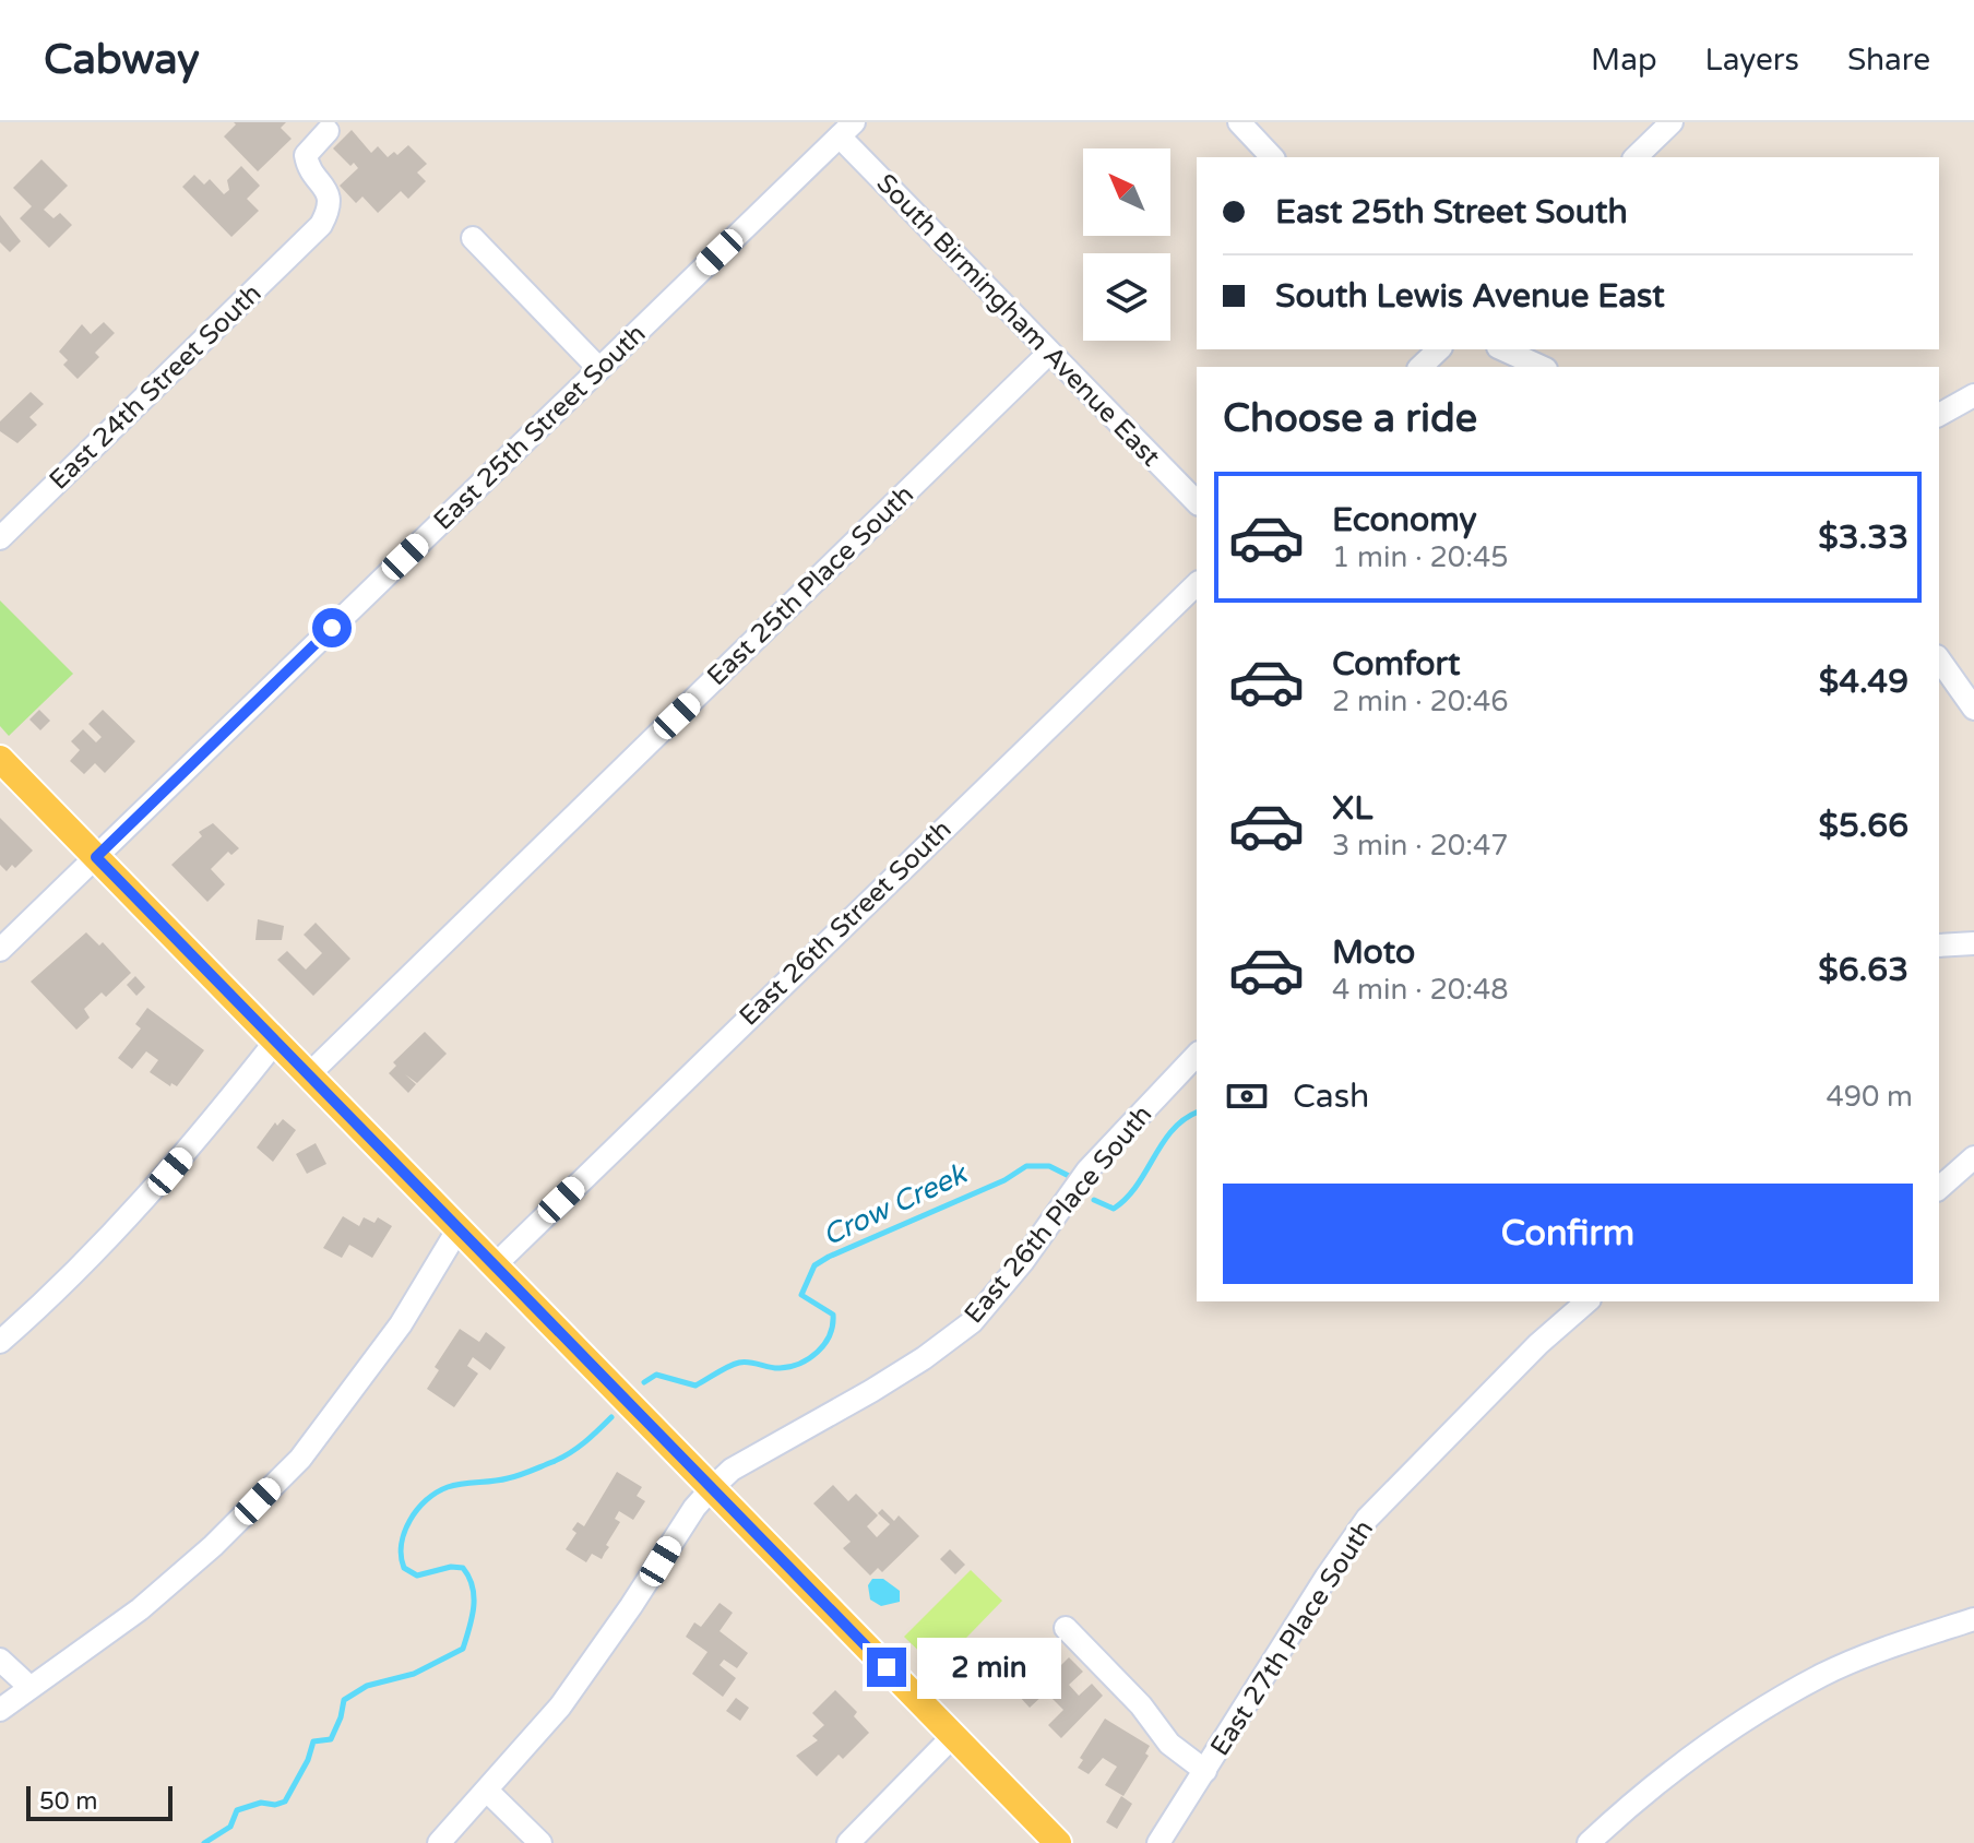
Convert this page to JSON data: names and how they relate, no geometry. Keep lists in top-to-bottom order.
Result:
{
  "streets": {
    "street": [
      "South Birmingham Avenue East",
      "East 24th Street South",
      "East 25th Street South",
      "East 25th Place South",
      "East 26th Street South",
      "East 26th Place South",
      "East 27th Place South"
    ]
  },
  "crossings": [
    ["South Birmingham Avenue East", "East 25th Street South"],
    ["South Birmingham Avenue East", "East 25th Place South"]
  ],
  "water": ["Crow Creek"],
  "scale_bar": "50 m",
  "north": "top left",
  "page": {
    "header": "Cabway",
    "nav": ["Map", "Layers", "Share"],
    "banner": ["East 25th Street South", "South Lewis Avenue East"],
    "heading": "Choose a ride",
    "list": [
      {
        "name": "Economy",
        "note": "1 min · 20:45",
        "value": "$3.33"
      },
      {
        "name": "Comfort",
        "note": "2 min · 20:46",
        "value": "$4.49"
      },
      {
        "name": "XL",
        "note": "3 min · 20:47",
        "value": "$5.66"
      },
      {
        "name": "Moto",
        "note": "4 min · 20:48",
        "value": "$6.63"
      }
    ],
    "pay": ["Cash", "490 m"],
    "buttons": "Confirm",
    "bubble": "2 min",
    "scale": "50 m"
  }
}
